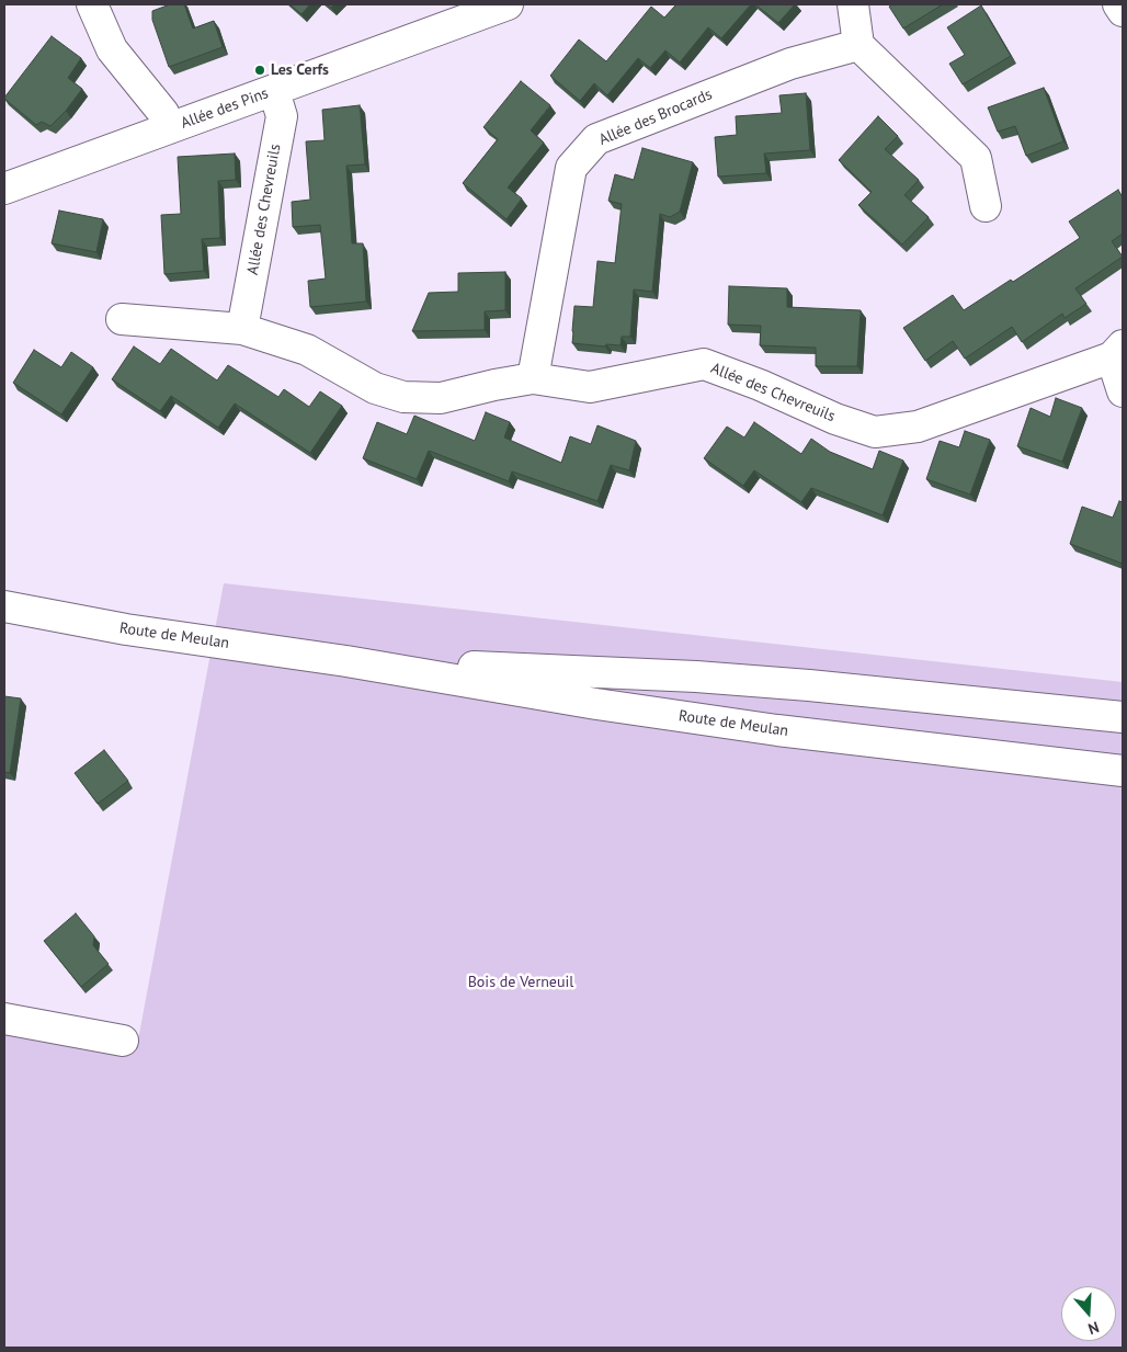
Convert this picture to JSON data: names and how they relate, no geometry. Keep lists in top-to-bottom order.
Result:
{
  "streets": {
    "street": [
      "Allée des Pins",
      "Allée des Brocards",
      "Allée des Chevreuils",
      "Route de Meulan"
    ]
  },
  "crossings": [
    ["Allée des Pins", "Allée des Chevreuils"],
    ["Allée des Brocards", "Allée des Chevreuils"]
  ],
  "parks": ["Bois de Verneuil"],
  "places": ["Les Cerfs"],
  "north": "bottom"
}
